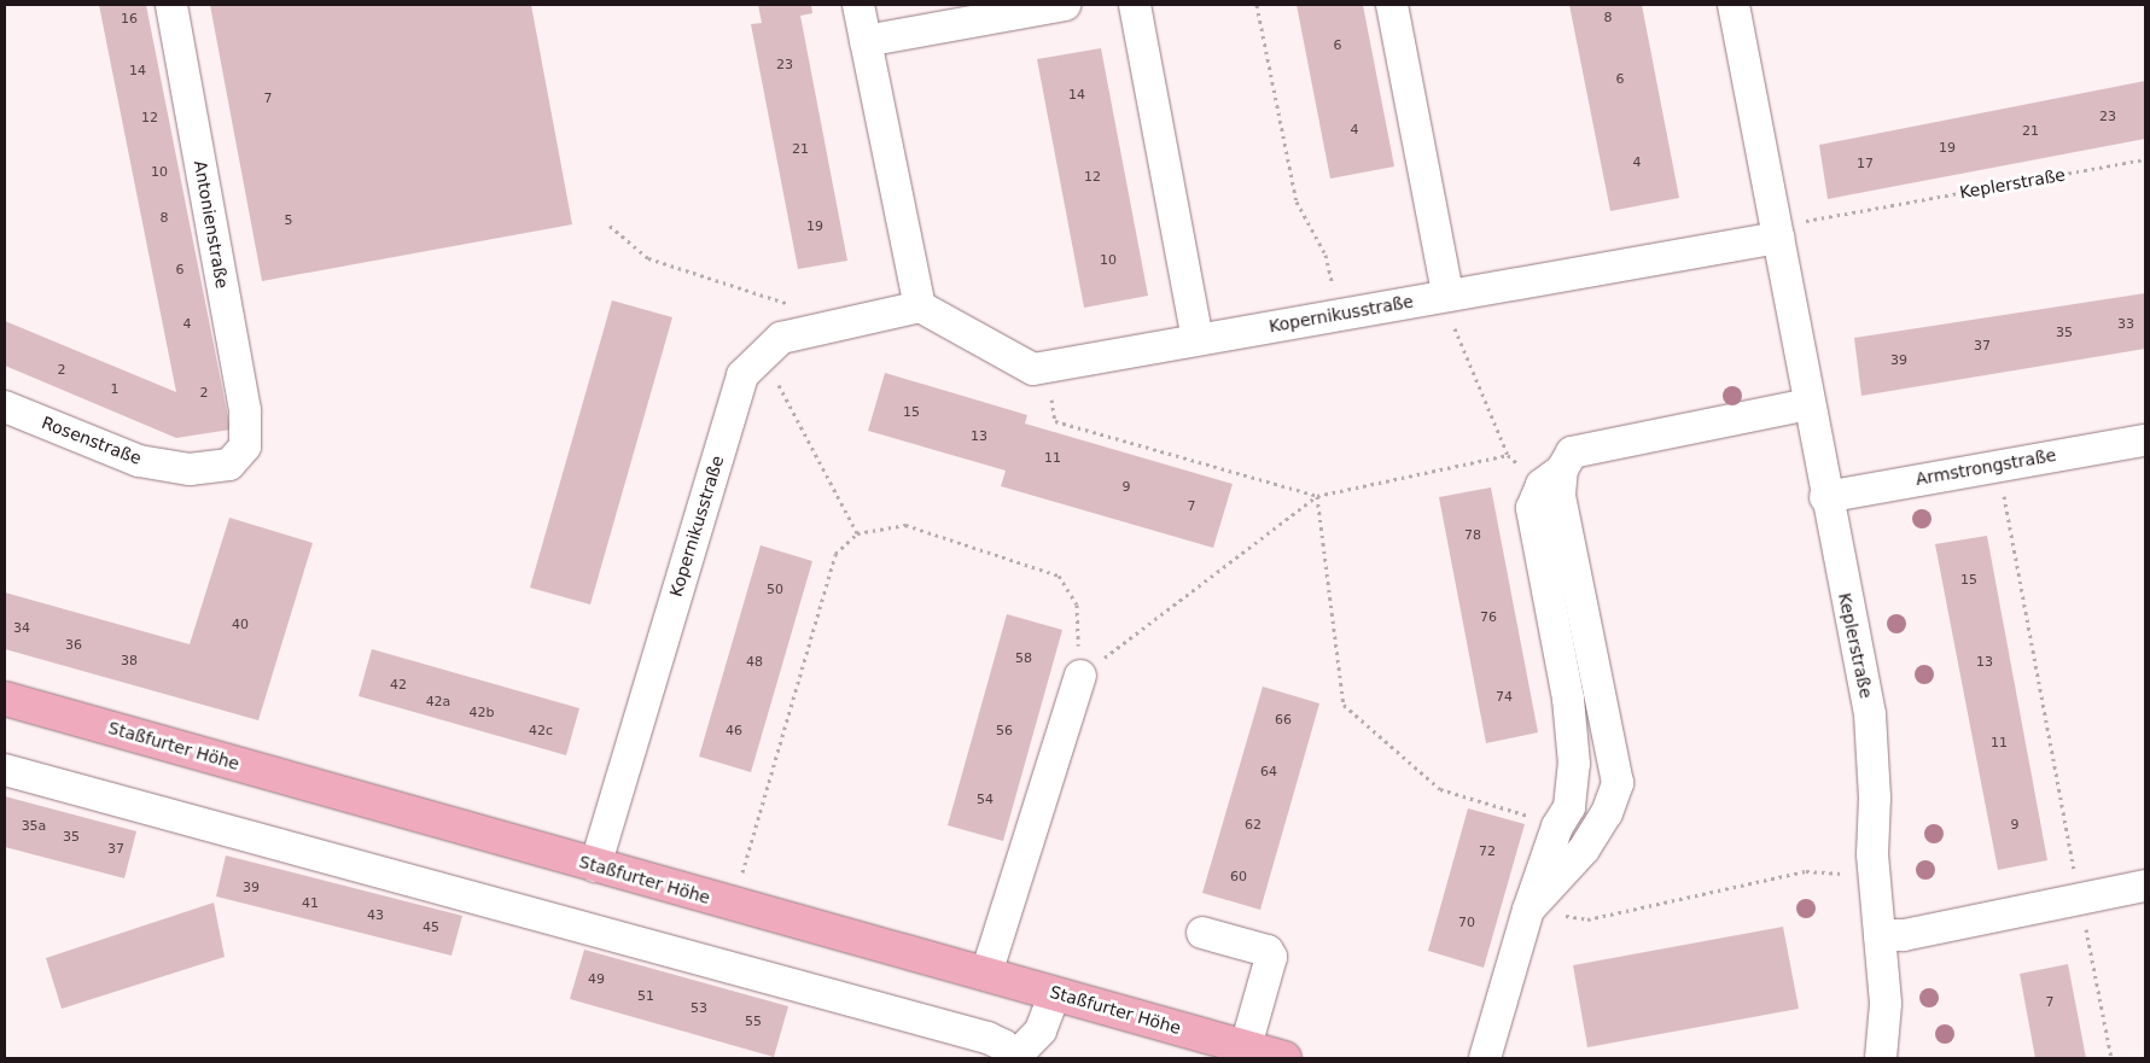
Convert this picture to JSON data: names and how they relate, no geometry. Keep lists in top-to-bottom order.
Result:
{
  "streets": {
    "main road": ["Staßfurter Höhe"],
    "street": [
      "Keplerstraße",
      "Antonienstraße",
      "Kopernikusstraße",
      "Rosenstraße",
      "Armstrongstraße"
    ]
  },
  "crossings": [
    ["Keplerstraße", "Kopernikusstraße"],
    ["Keplerstraße", "Armstrongstraße"],
    ["Antonienstraße", "Rosenstraße"],
    ["Kopernikusstraße", "Staßfurter Höhe"]
  ],
  "house_numbers": [
    "8",
    "16",
    "6",
    "23",
    "14",
    "6",
    "14",
    "7",
    "23",
    "12",
    "4",
    "21",
    "19",
    "21",
    "4",
    "17",
    "10",
    "12",
    "8",
    "5",
    "19",
    "10",
    "6",
    "4",
    "33",
    "35",
    "37",
    "39",
    "2",
    "1",
    "2",
    "15",
    "13",
    "11",
    "9",
    "7",
    "78",
    "15",
    "50",
    "76",
    "40",
    "34",
    "36",
    "58",
    "38",
    "48",
    "13",
    "42",
    "74",
    "42a",
    "42b",
    "66",
    "42c",
    "46",
    "56",
    "11",
    "64",
    "54",
    "62",
    "9",
    "35a",
    "35",
    "37",
    "72",
    "60",
    "39",
    "41",
    "43",
    "70",
    "45",
    "49",
    "51",
    "7",
    "53",
    "55"
  ]
}
